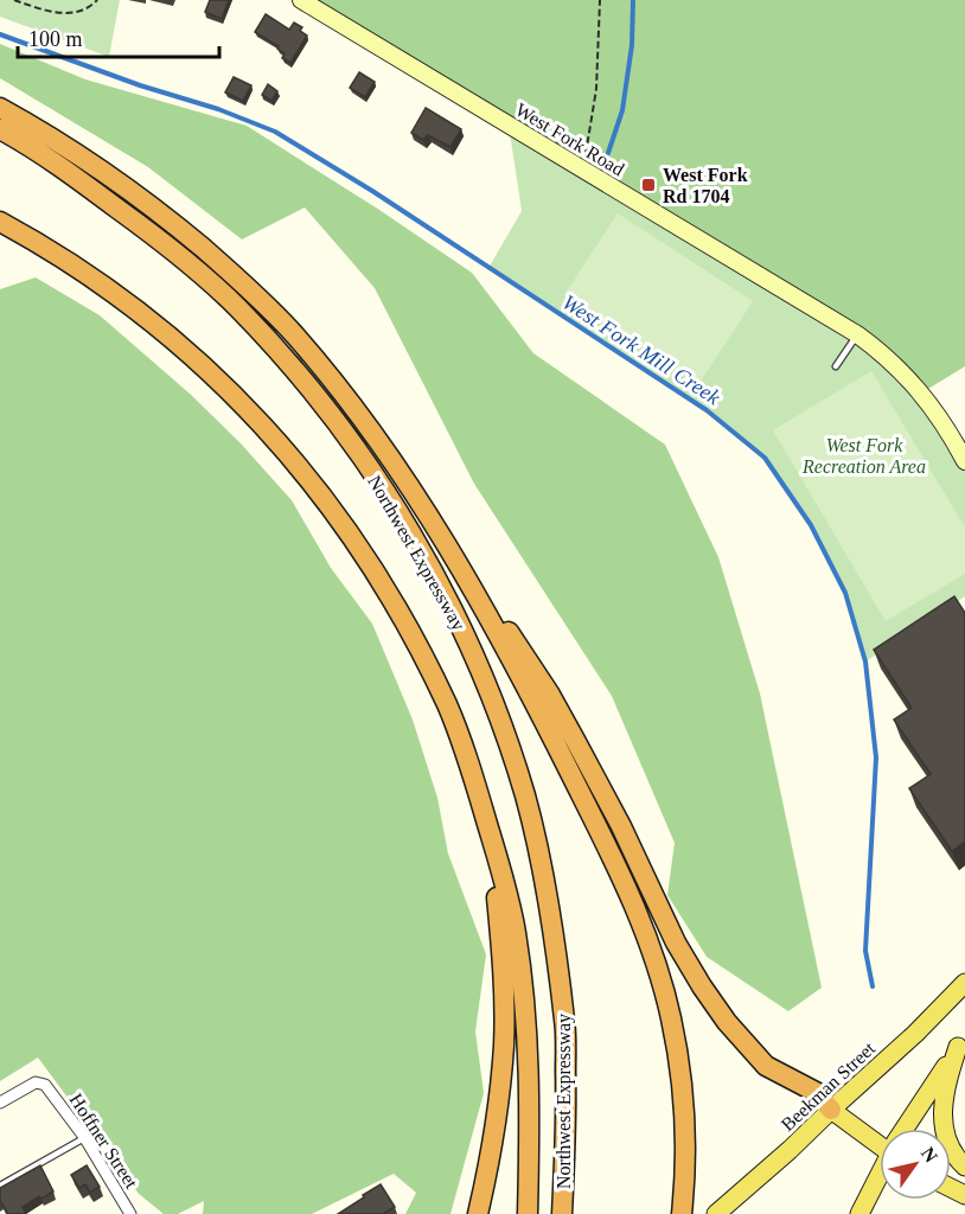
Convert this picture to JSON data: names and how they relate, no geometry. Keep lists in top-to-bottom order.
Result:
{
  "streets": {
    "highway": ["Northwest Expressway"],
    "main road": ["Beekman Street"],
    "street": ["West Fork Road", "Hoffner Street"]
  },
  "water": ["West Fork Mill Creek"],
  "parks": ["West Fork Recreation Area"],
  "places": {
    "transit": ["West Fork Rd 1704"]
  },
  "scale_bar": "100 m",
  "north": "top right"
}
